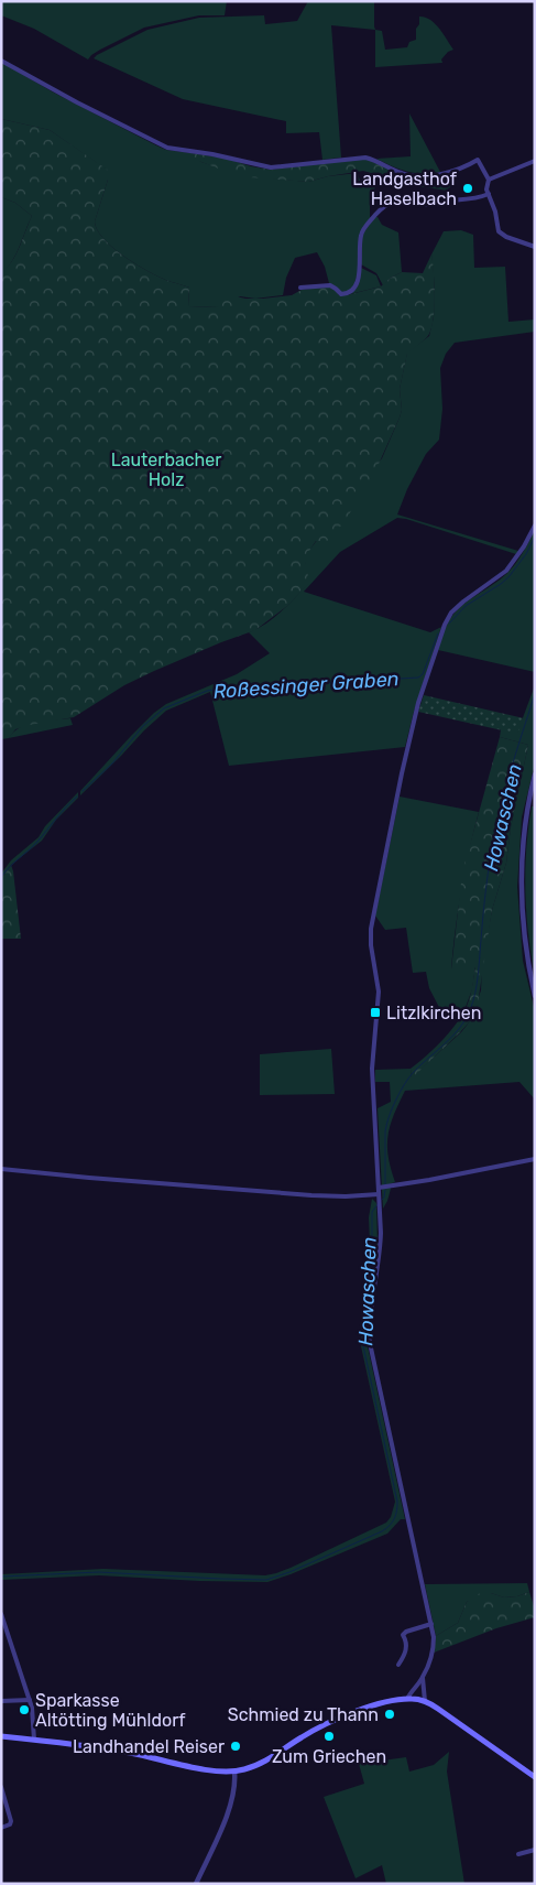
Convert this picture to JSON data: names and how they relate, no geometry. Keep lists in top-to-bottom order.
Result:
{
  "water": ["Roßessinger Graben", "Howaschen"],
  "parks": ["Lauterbacher Holz"],
  "places": {
    "other": [
      "Landgasthof Haselbach",
      "Sparkasse Altötting Mühldorf",
      "Schmied zu Thann",
      "Zum Griechen",
      "Landhandel Reiser"
    ],
    "transit": ["Litzlkirchen"]
  }
}
